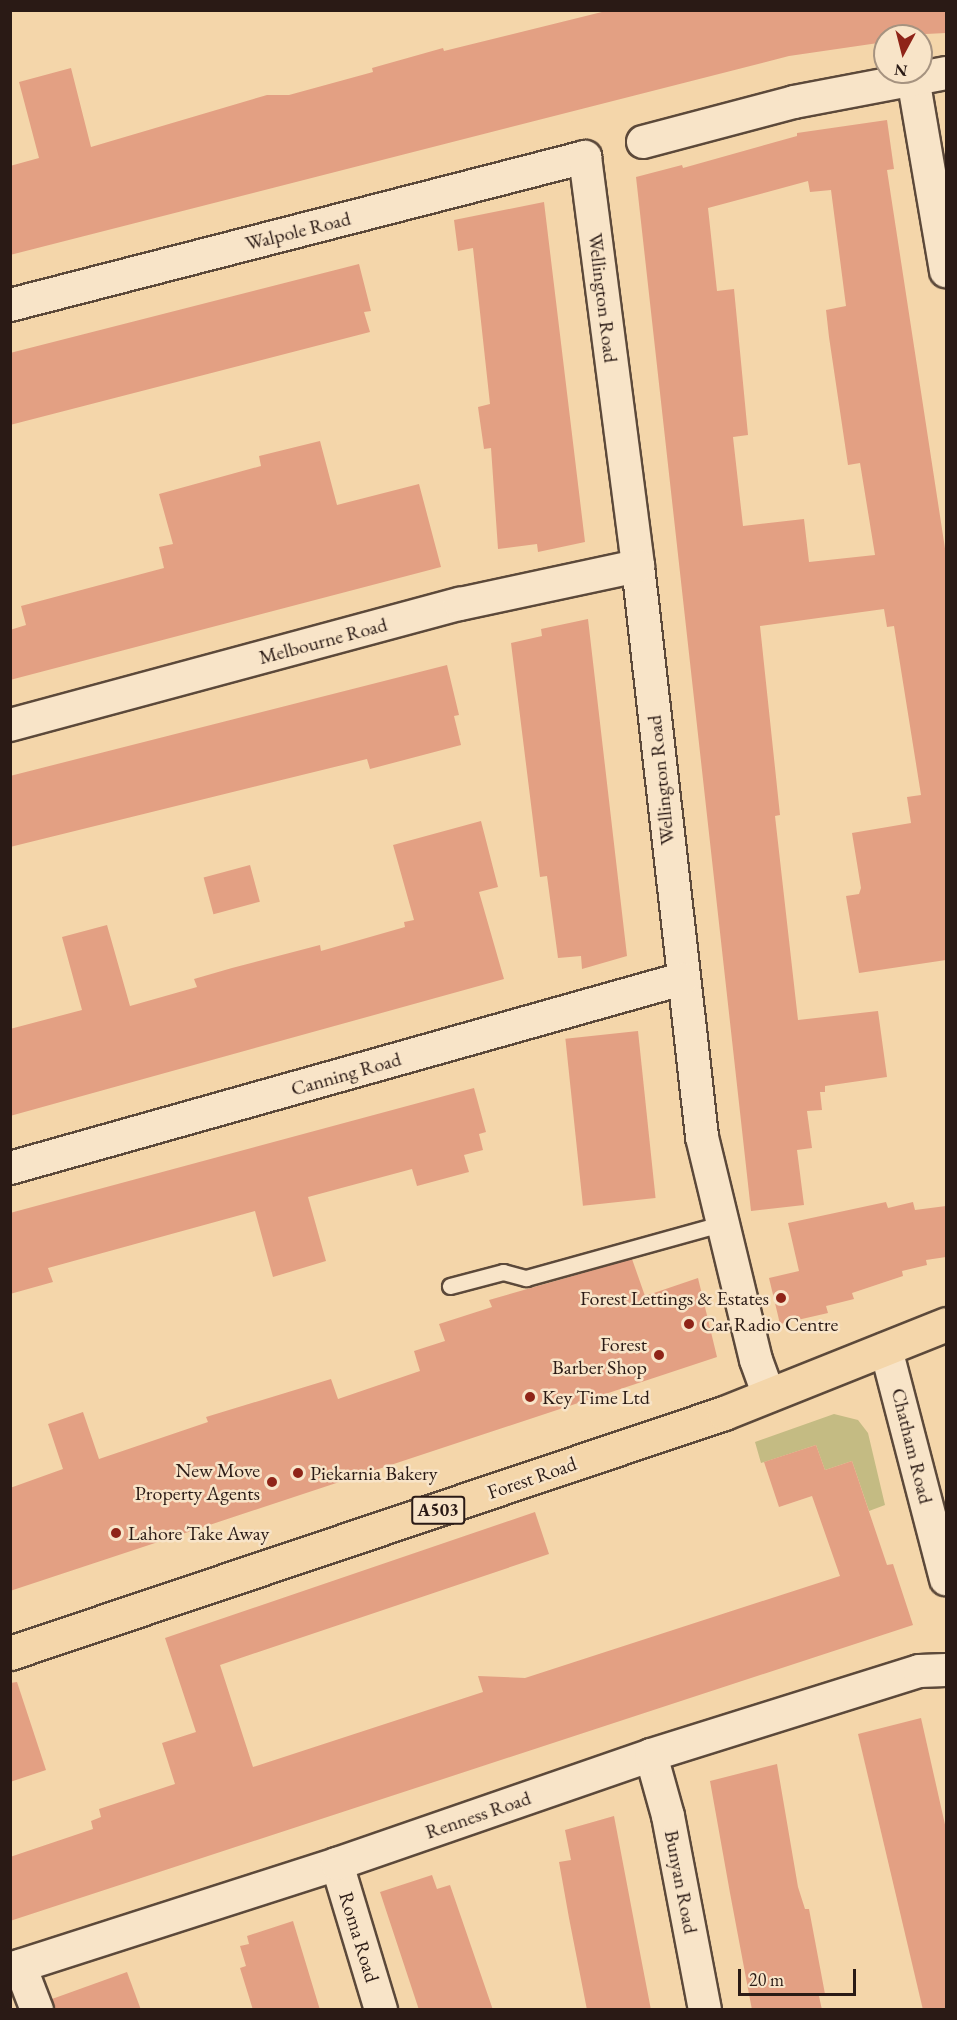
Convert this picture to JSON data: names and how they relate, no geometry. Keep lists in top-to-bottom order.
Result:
{
  "streets": {
    "main road": ["Forest Road", "A503"],
    "street": [
      "Walpole Road",
      "Wellington Road",
      "Melbourne Road",
      "Canning Road",
      "Chatham Road",
      "Renness Road",
      "Bunyan Road",
      "Roma Road"
    ]
  },
  "crossings": [
    ["Walpole Road", "Wellington Road"],
    ["Wellington Road", "Melbourne Road"],
    ["Wellington Road", "Canning Road"],
    ["Wellington Road", "Forest Road"],
    ["Chatham Road", "Forest Road"],
    ["Renness Road", "Bunyan Road"],
    ["Renness Road", "Roma Road"]
  ],
  "places": [
    "Forest Lettings & Estates",
    "Car Radio Centre",
    "Forest Barber Shop",
    "Key Time Ltd",
    "Piekarnia Bakery",
    "New Move Property Agents",
    "Lahore Take Away"
  ],
  "scale_bar": "20 m",
  "north": "bottom"
}
